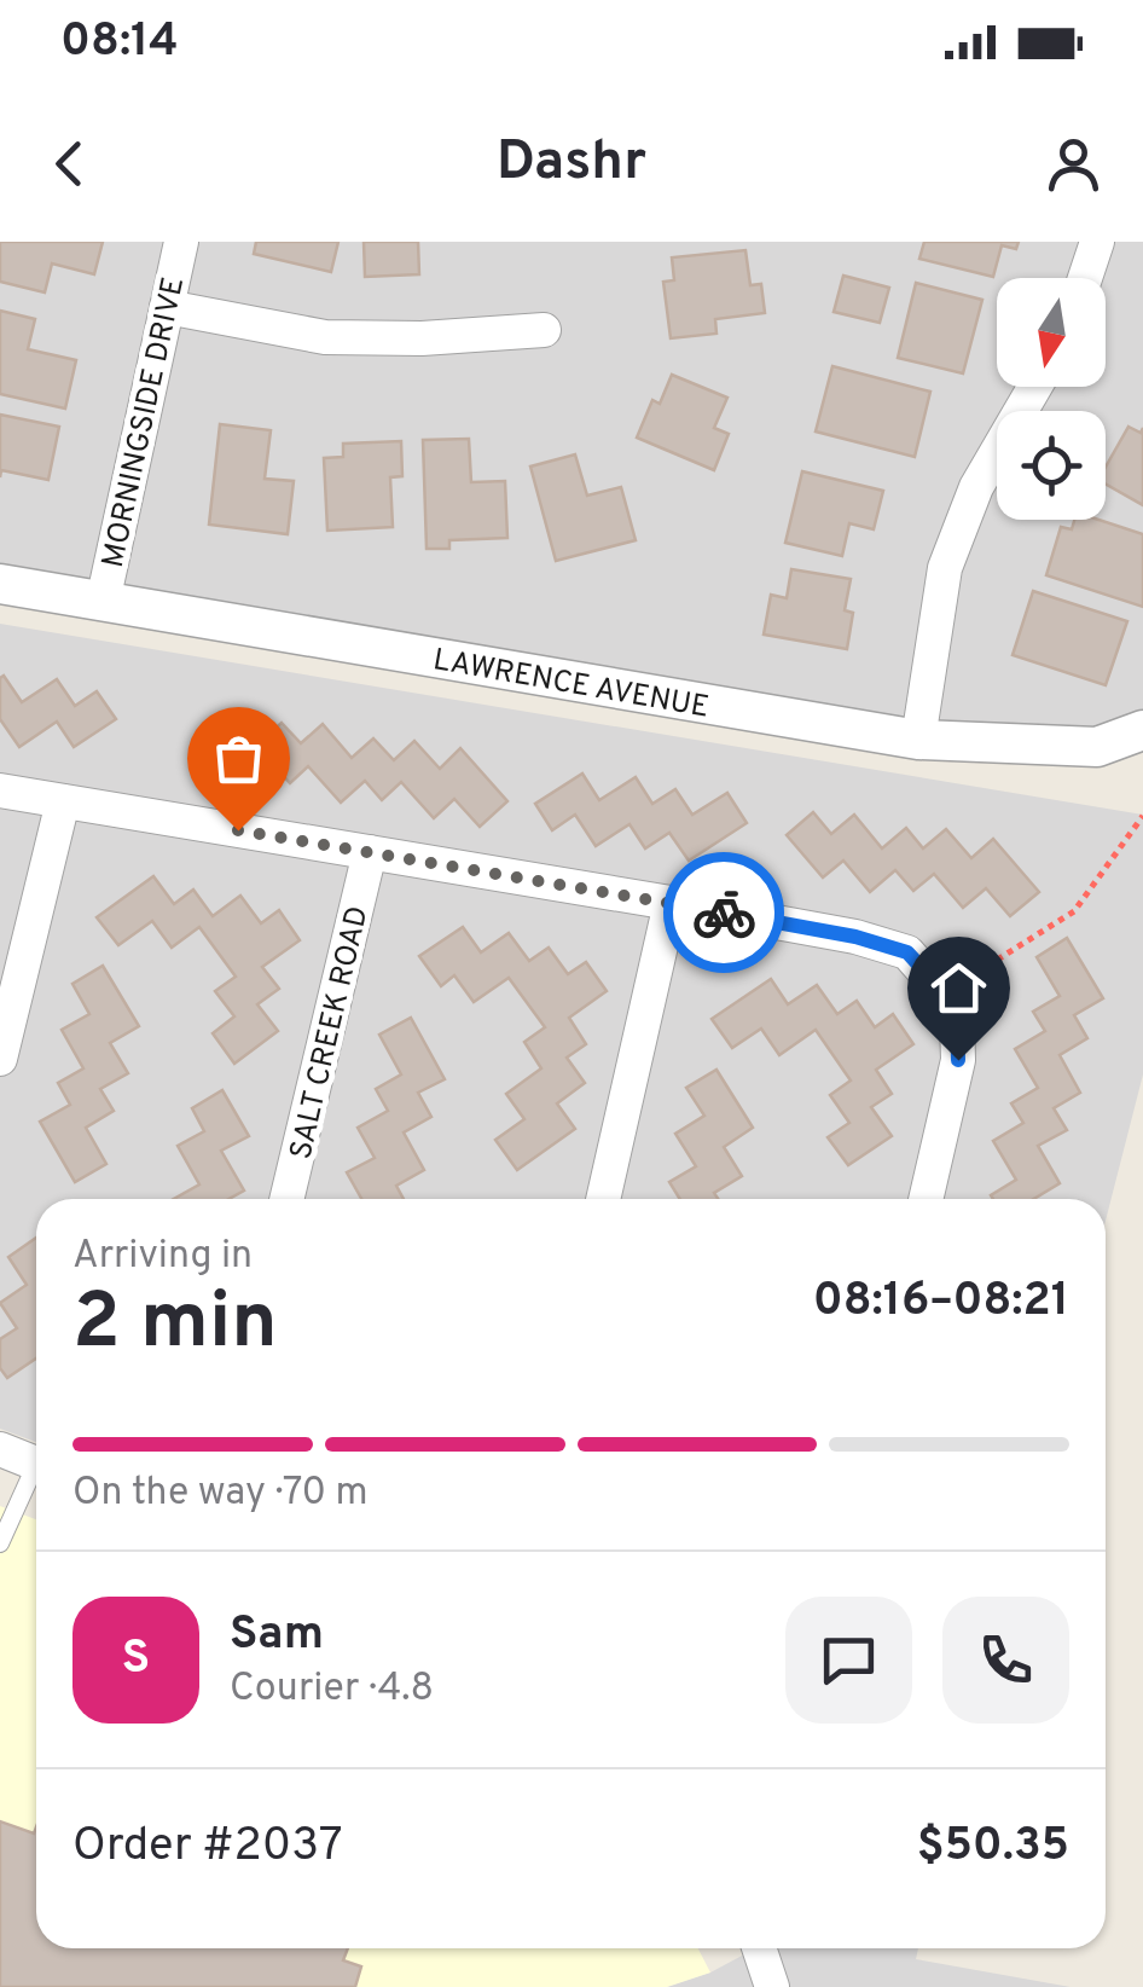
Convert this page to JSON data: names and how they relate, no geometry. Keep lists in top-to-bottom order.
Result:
{
  "streets": {
    "street": ["MORNINGSIDE DRIVE", "LAWRENCE AVENUE", "SALT CREEK ROAD"]
  },
  "crossings": [
    ["MORNINGSIDE DRIVE", "LAWRENCE AVENUE"]
  ],
  "north": "bottom",
  "page": {
    "status": "08:14",
    "header": "Dashr",
    "heading": ["2 min", "Arriving in", "08:16–08:21"],
    "panel": [
      "Sam",
      "Courier · 4.8",
      "Order #2037",
      "$50.35"
    ],
    "bar": "On the way · 70 m",
    "round": "S"
  }
}
